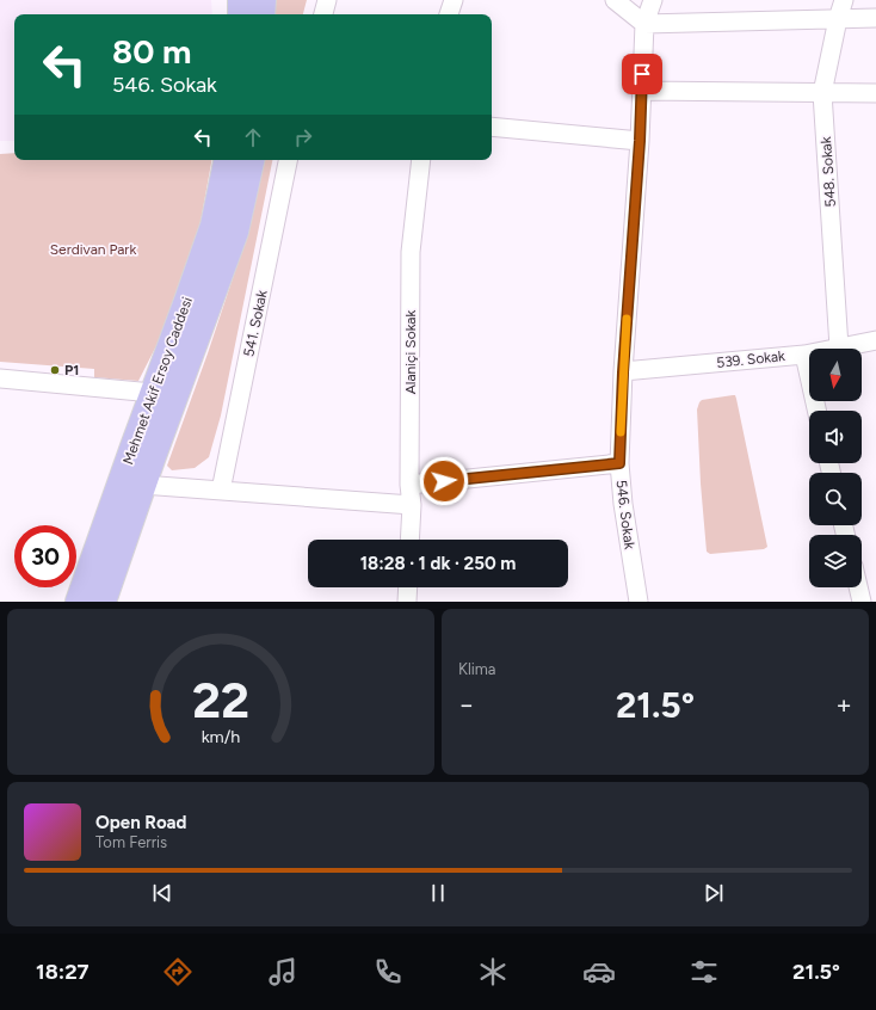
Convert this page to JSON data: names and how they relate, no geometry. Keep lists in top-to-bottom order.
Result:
{
  "streets": {
    "main road": ["Mehmet Akif Ersoy Caddesi"],
    "street": [
      "548. Sokak",
      "541. Sokak",
      "Alaniçi Sokak",
      "539. Sokak",
      "546. Sokak"
    ]
  },
  "crossings": [
    ["548. Sokak", "539. Sokak"],
    ["539. Sokak", "546. Sokak"]
  ],
  "parks": ["Serdivan Park"],
  "places": ["P1"],
  "north": "bottom",
  "page": {
    "turn": ["80 m", "546. Sokak"],
    "limit": "30",
    "trip": "18:28 · 1 dk · 250 m",
    "tile": "Klima",
    "heat": ["−", "21.5°", "+"],
    "song": ["Open Road", "Tom Ferris"],
    "tabs": ["18:27", "21.5°"],
    "gauge": ["22", "km/h"]
  }
}
